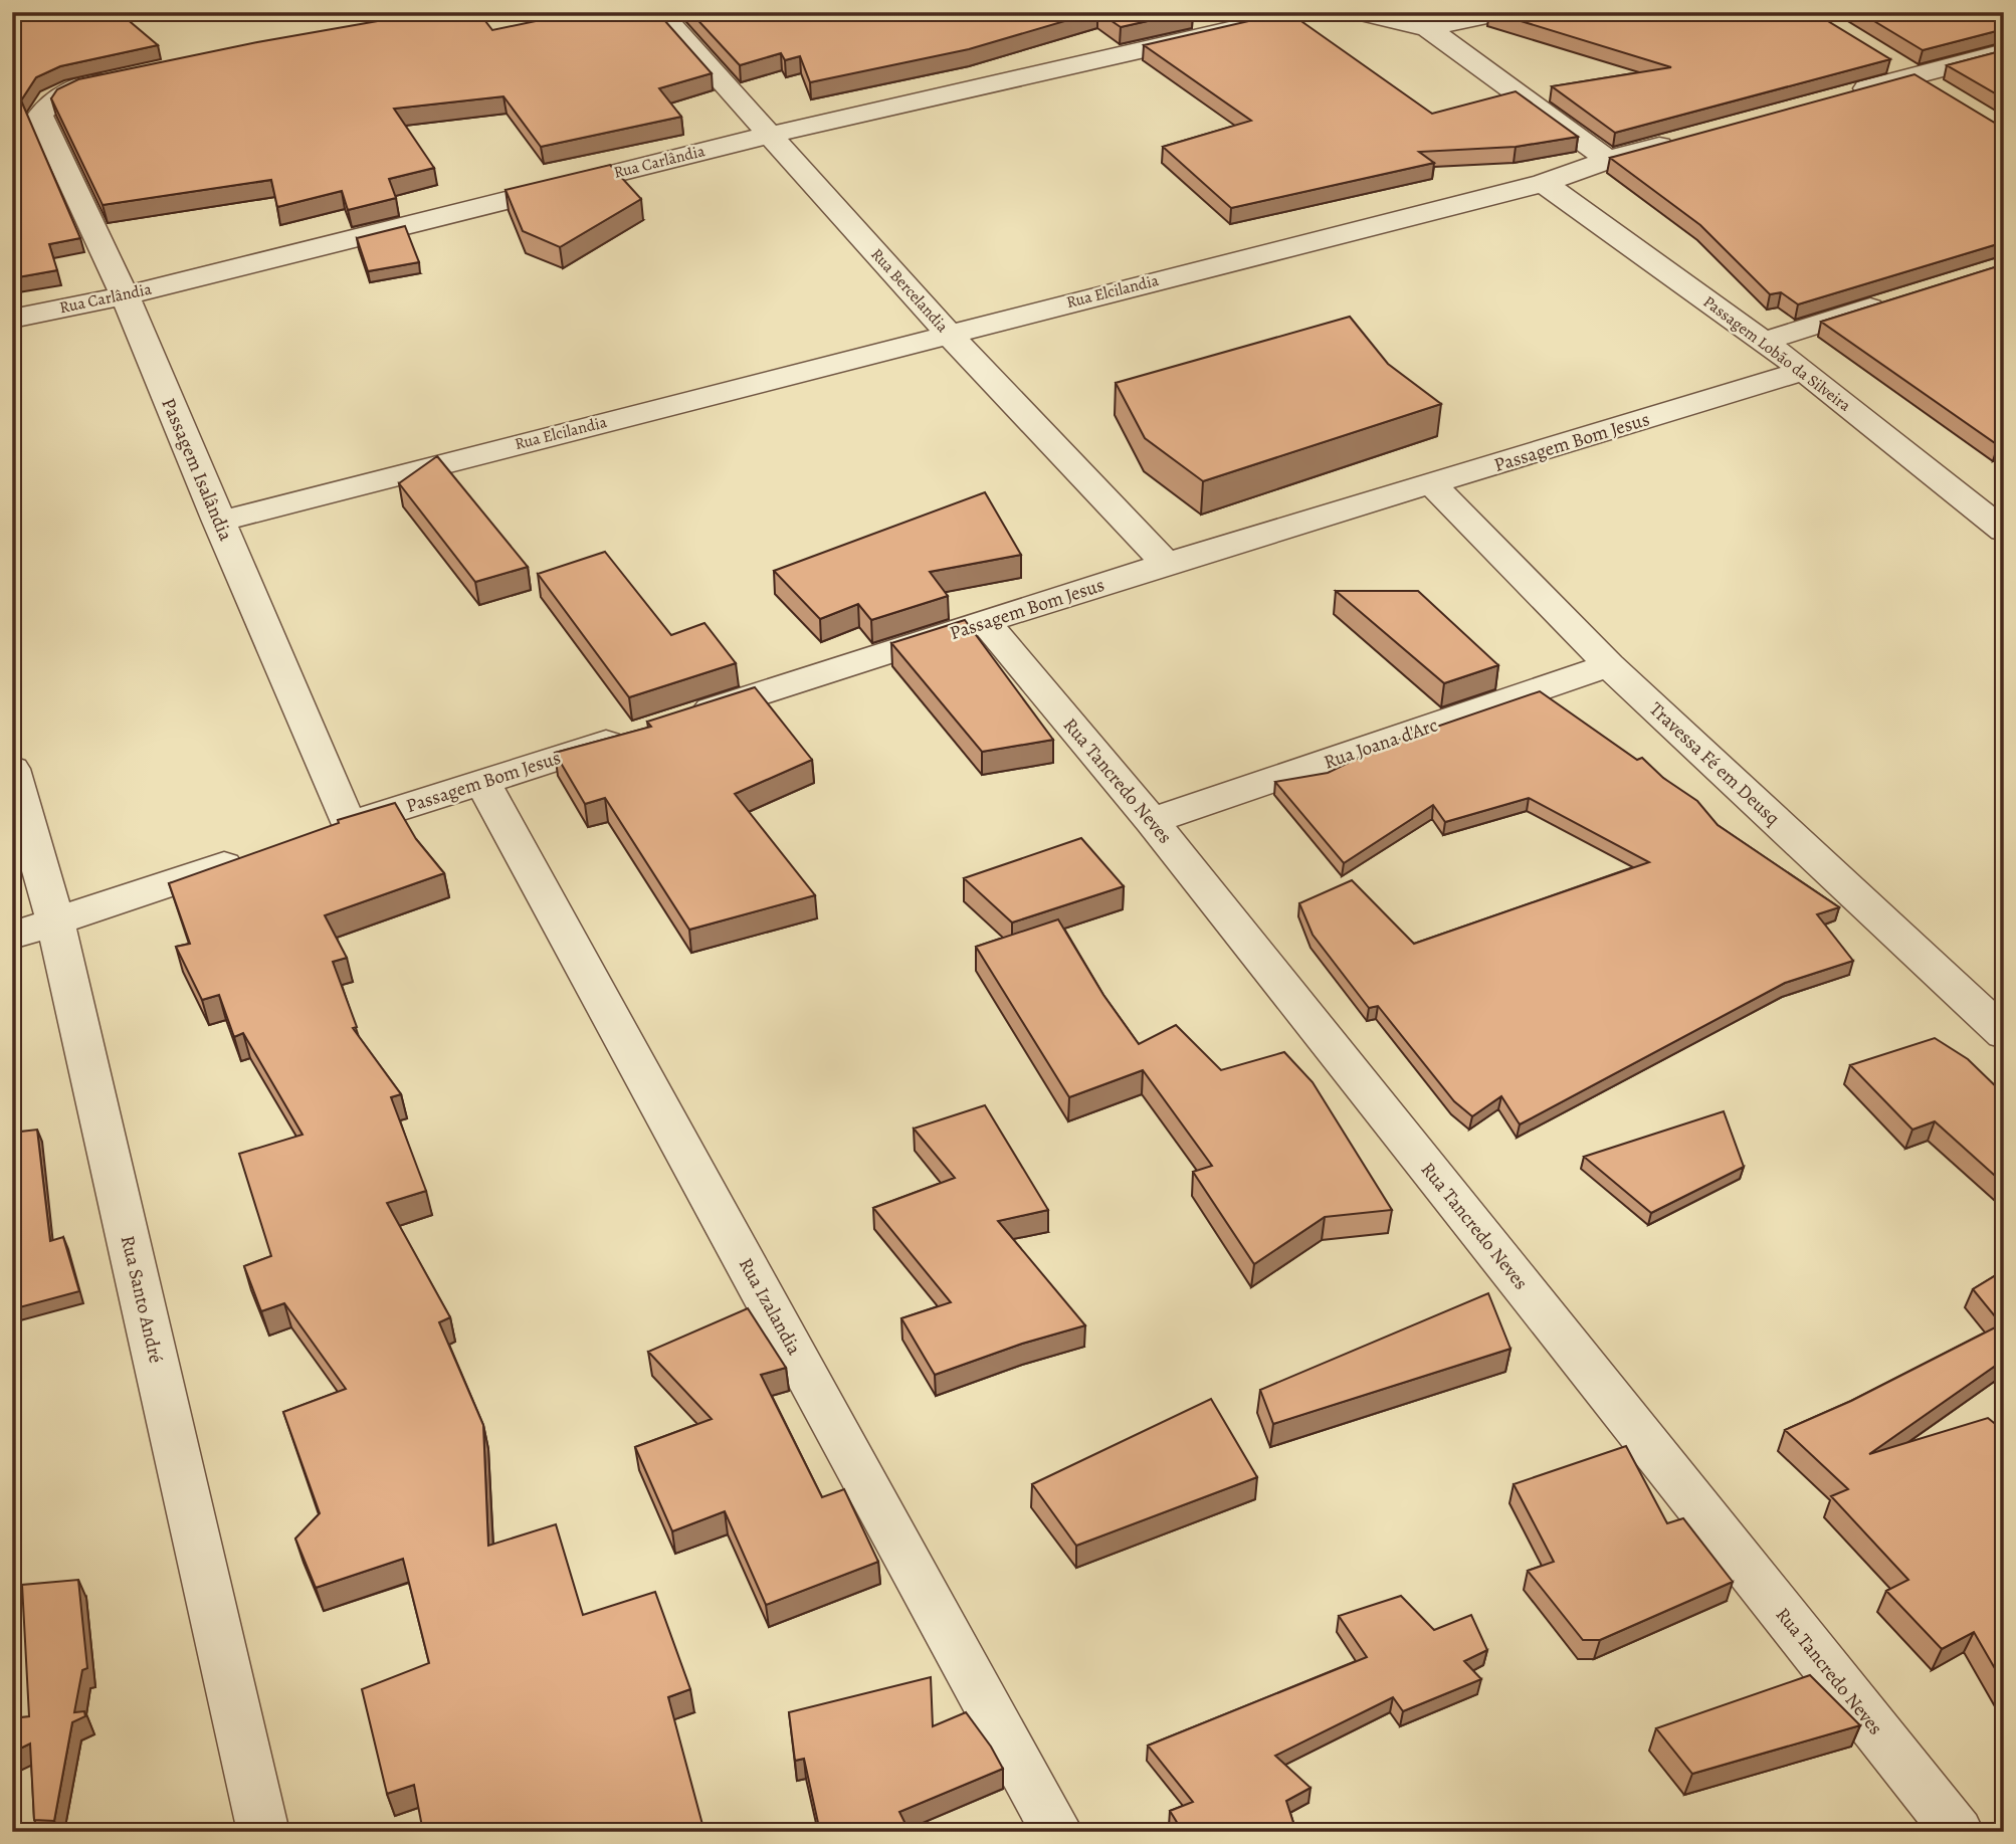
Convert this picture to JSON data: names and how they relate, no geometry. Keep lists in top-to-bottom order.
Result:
{
  "streets": {
    "street": [
      "Rua Carlândia",
      "Rua Bercelandia",
      "Rua Elcilandia",
      "Passagem Lobão da Silveira",
      "Passagem Bom Jesus",
      "Passagem Isalândia",
      "Rua Joana d'Arc",
      "Travessa Fé em Deusq",
      "Rua Tancredo Neves",
      "Rua Santo André",
      "Rua Izalandia"
    ]
  },
  "crossings": [
    ["Rua Carlândia", "Rua Bercelandia"],
    ["Rua Carlândia", "Passagem Isalândia"],
    ["Rua Bercelandia", "Rua Elcilandia"],
    ["Rua Bercelandia", "Passagem Bom Jesus"],
    ["Rua Elcilandia", "Passagem Lobão da Silveira"],
    ["Rua Elcilandia", "Passagem Isalândia"],
    ["Passagem Lobão da Silveira", "Passagem Bom Jesus"],
    ["Passagem Bom Jesus", "Passagem Isalândia"],
    ["Passagem Bom Jesus", "Travessa Fé em Deusq"],
    ["Passagem Bom Jesus", "Rua Tancredo Neves"],
    ["Passagem Bom Jesus", "Rua Izalandia"],
    ["Rua Joana d'Arc", "Travessa Fé em Deusq"],
    ["Rua Joana d'Arc", "Rua Tancredo Neves"]
  ]
}
